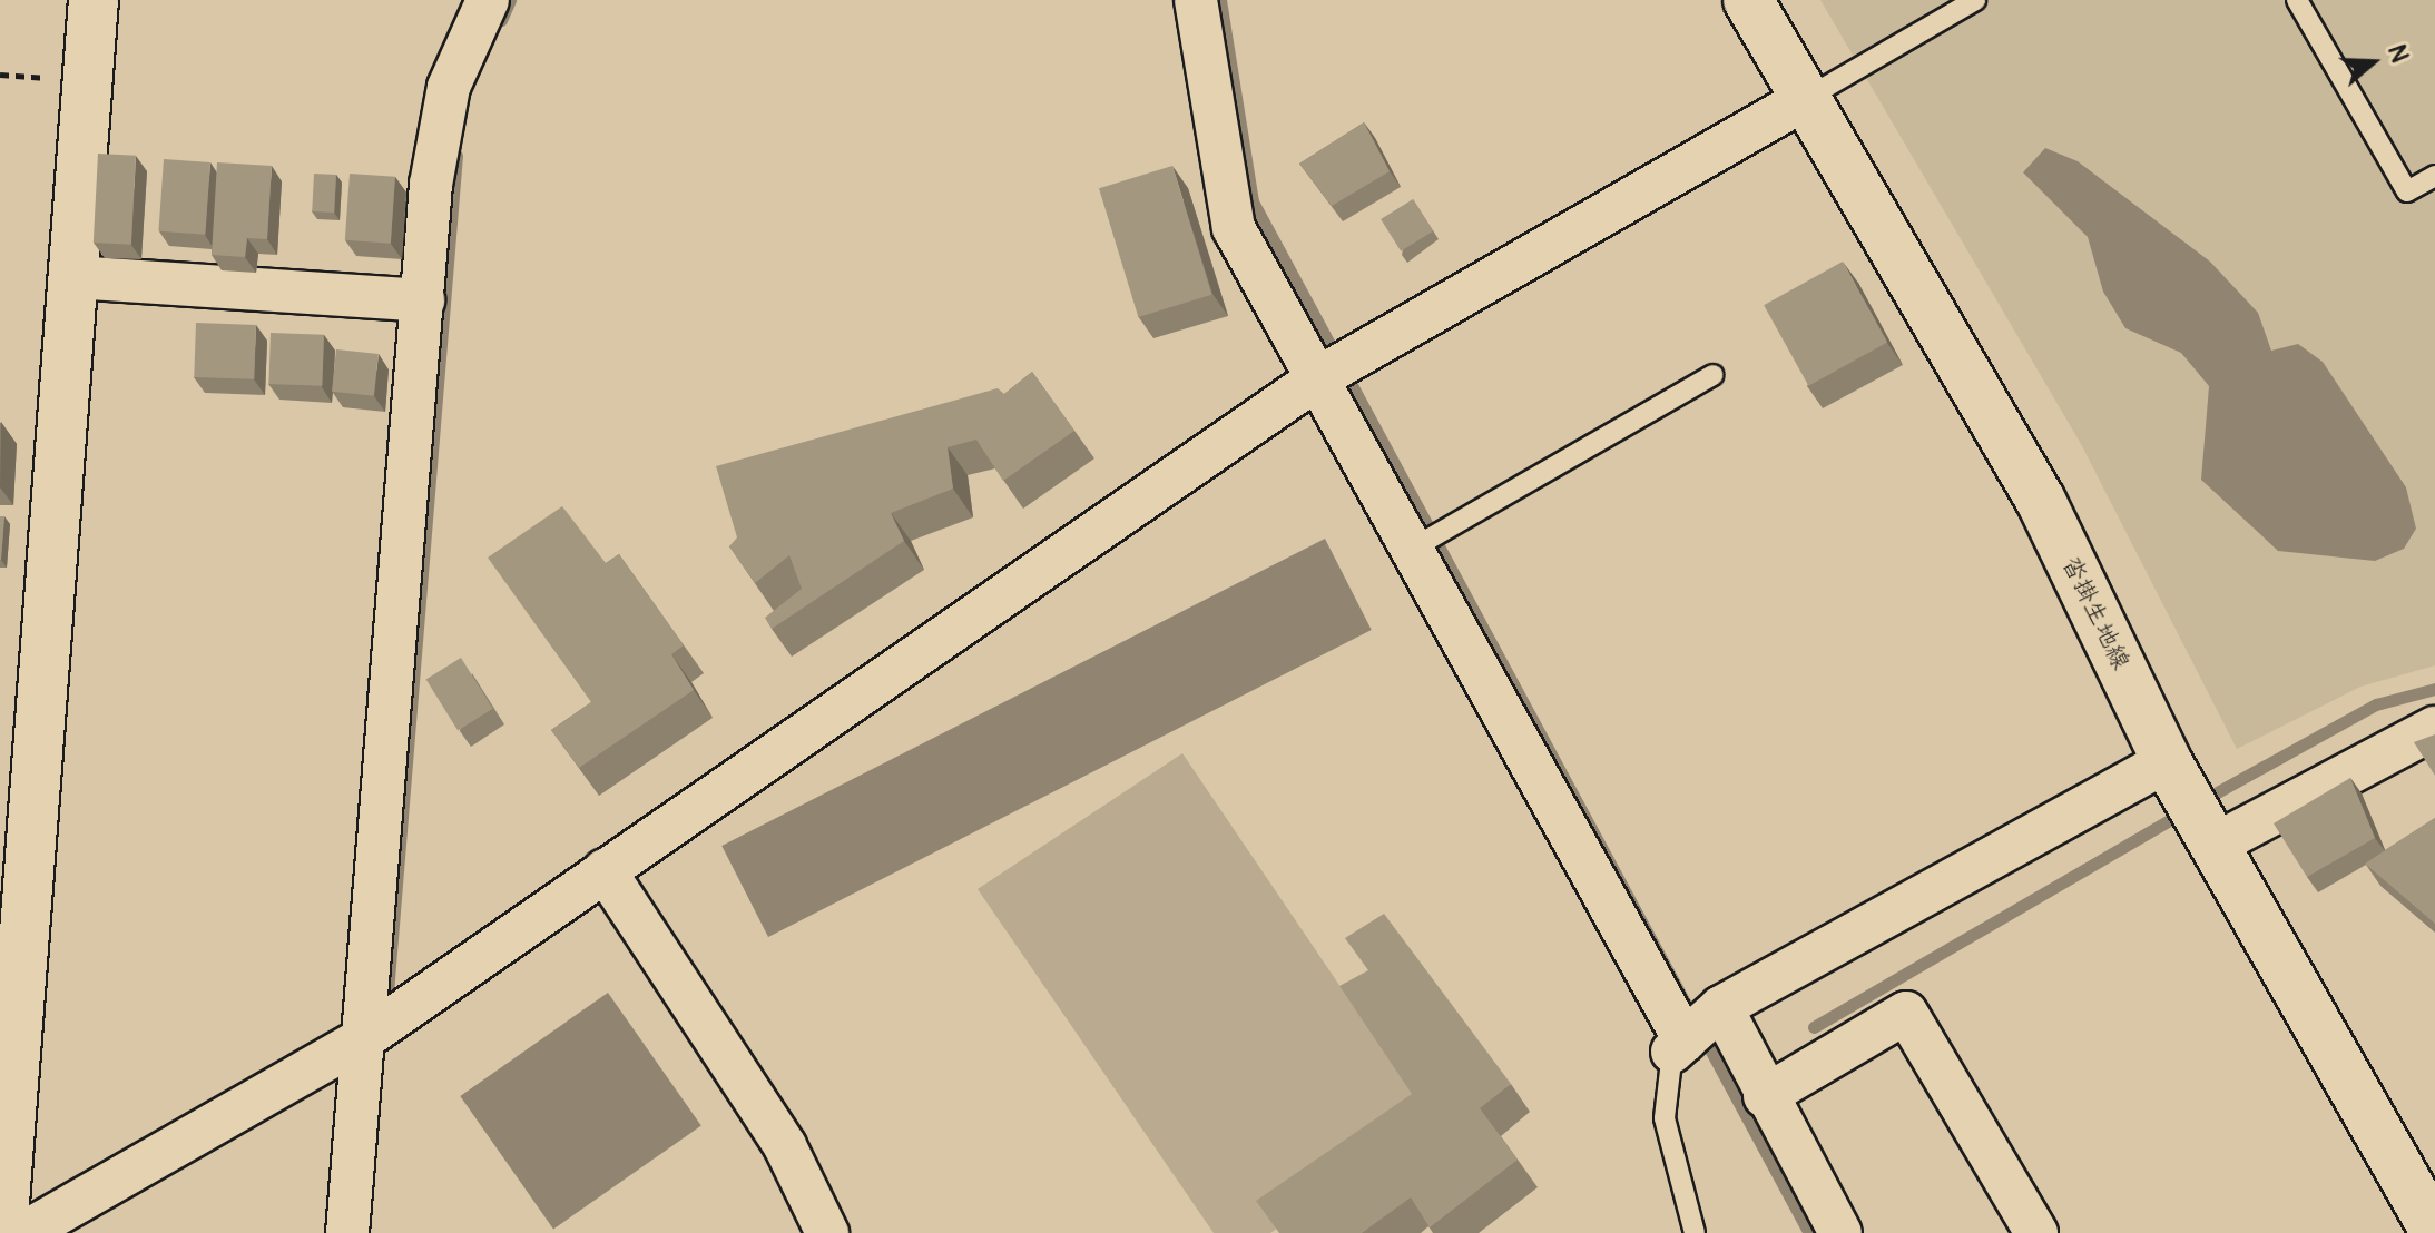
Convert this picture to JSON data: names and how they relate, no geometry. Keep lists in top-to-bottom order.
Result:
{
  "streets": {
    "main road": ["沓掛生地線"]
  },
  "north": "right"
}
